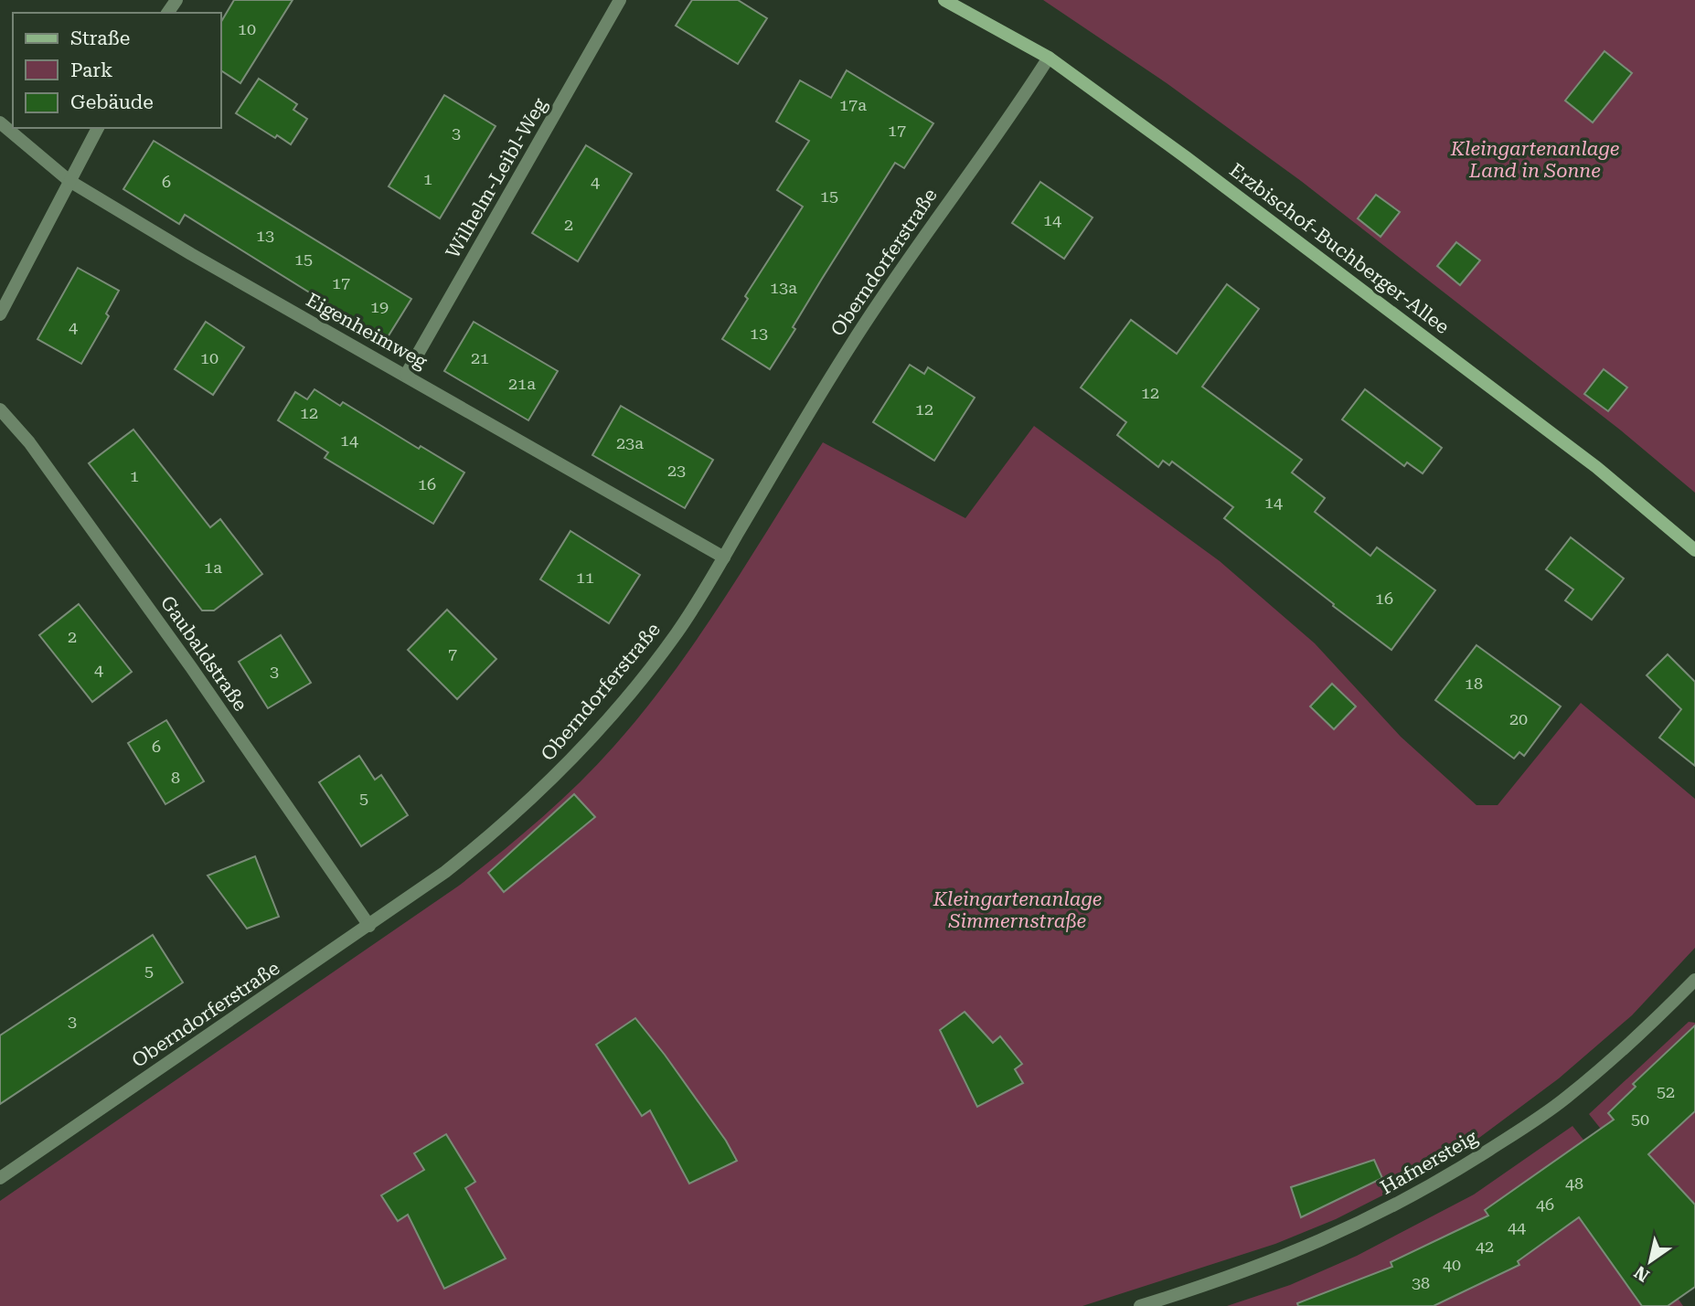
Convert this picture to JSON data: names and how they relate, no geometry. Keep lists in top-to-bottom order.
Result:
{
  "streets": {
    "street": [
      "Wilhelm-Leibl-Weg",
      "Erzbischof-Buchberger-Allee",
      "Oberndorferstraße",
      "Eigenheimweg",
      "Gaubaldstraße",
      "Hafnersteig"
    ]
  },
  "crossings": [
    ["Wilhelm-Leibl-Weg", "Eigenheimweg"],
    ["Erzbischof-Buchberger-Allee", "Oberndorferstraße"],
    ["Oberndorferstraße", "Eigenheimweg"],
    ["Oberndorferstraße", "Gaubaldstraße"]
  ],
  "parks": ["Kleingartenanlage Land in Sonne", "Kleingartenanlage Simmernstraße"],
  "house_numbers": [
    "10",
    "17a",
    "17",
    "3",
    "1",
    "6",
    "4",
    "15",
    "14",
    "2",
    "13",
    "15",
    "17",
    "13a",
    "19",
    "4",
    "13",
    "10",
    "21",
    "21a",
    "12",
    "12",
    "12",
    "14",
    "23a",
    "23",
    "1",
    "16",
    "14",
    "1a",
    "11",
    "16",
    "2",
    "7",
    "4",
    "3",
    "18",
    "20",
    "6",
    "8",
    "5",
    "5",
    "3",
    "52",
    "50",
    "48",
    "46",
    "44",
    "42",
    "40",
    "38"
  ],
  "legend": ["Straße", "Park", "Gebäude"],
  "north": "bottom left"
}
